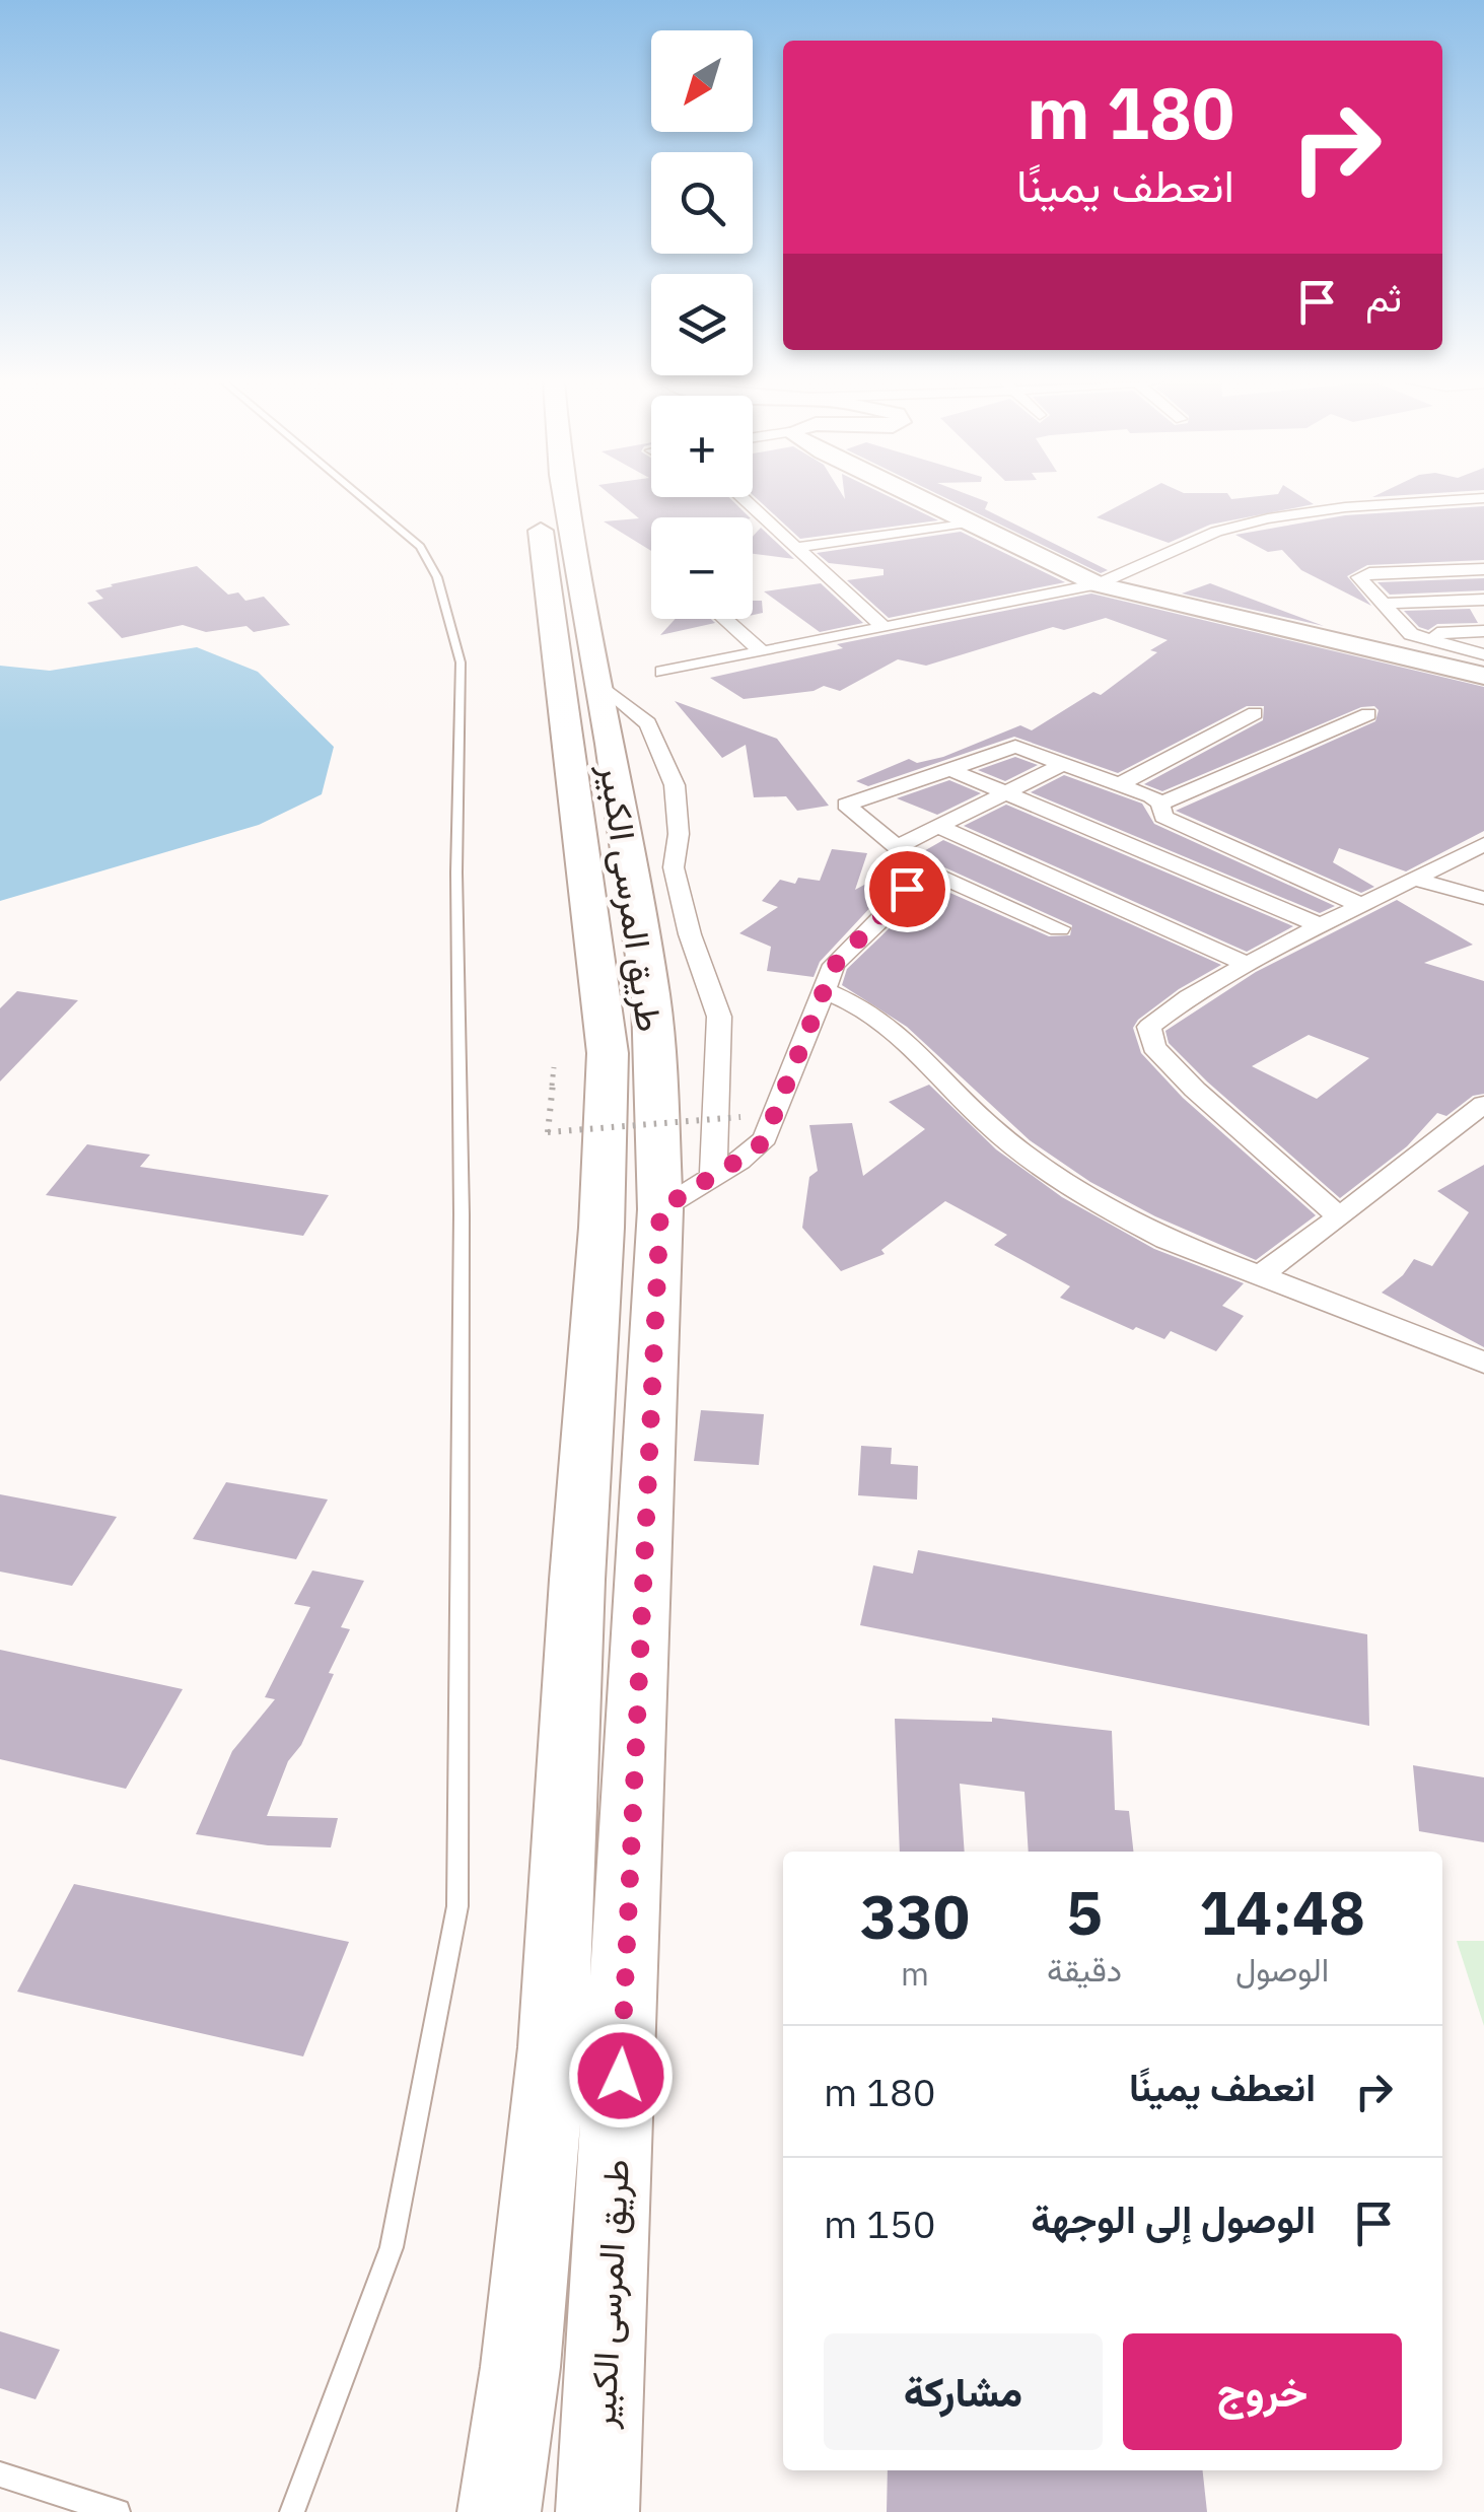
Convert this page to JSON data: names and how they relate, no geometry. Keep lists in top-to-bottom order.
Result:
{
  "streets": {
    "main road": ["طريق المرسى الكبير"]
  },
  "north": "bottom left",
  "page": {
    "map_buttons": ["+", "−"],
    "turn": ["180 m", "انعطف يمينًا"],
    "then": "ثم",
    "eta": [
      "14:48",
      "الوصول",
      "5",
      "دقيقة",
      "330",
      "m"
    ],
    "list": [
      {
        "name": "انعطف يمينًا",
        "value": "180 m"
      },
      {
        "name": "الوصول إلى الوجهة",
        "value": "150 m"
      }
    ],
    "buttons": ["خروج", "مشاركة"]
  }
}
